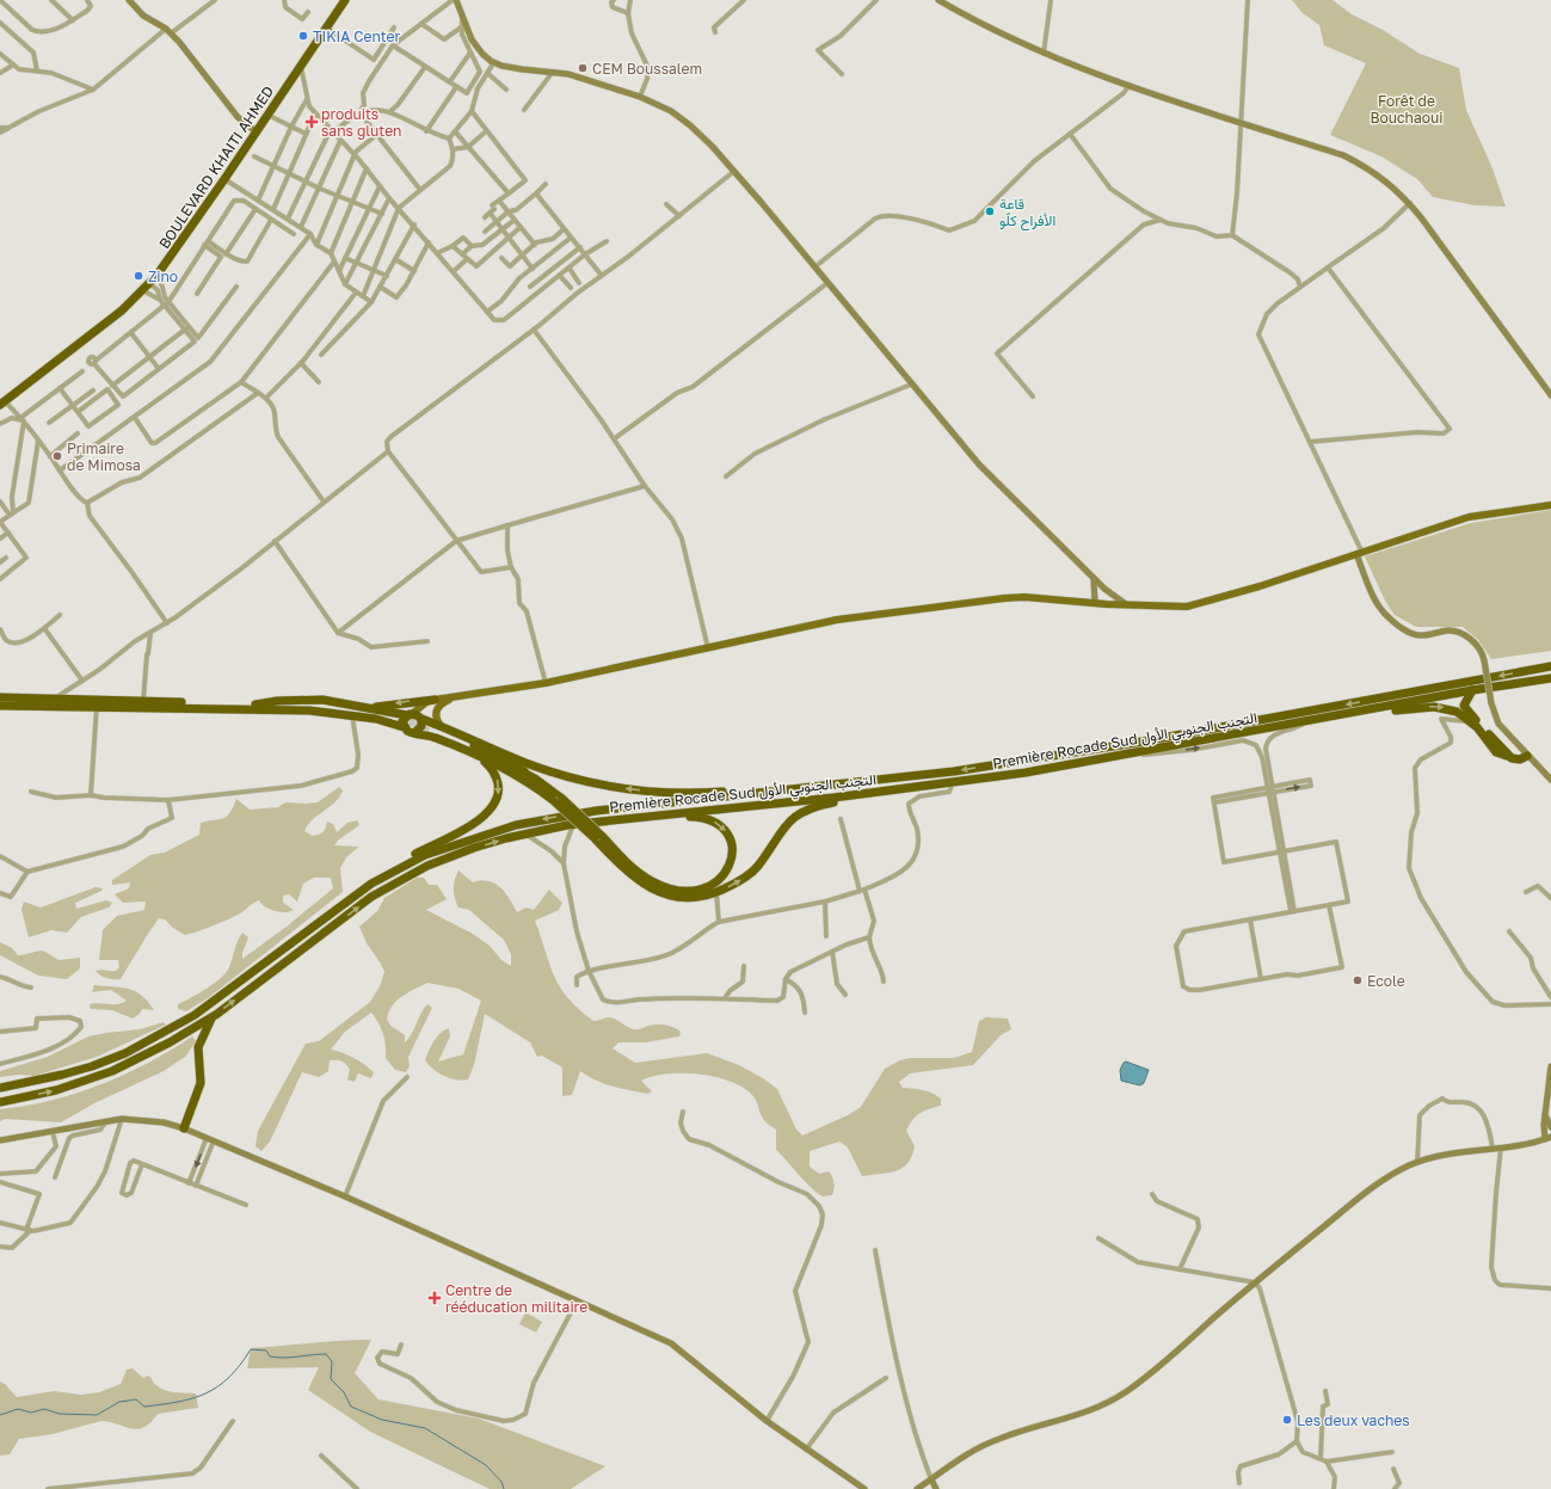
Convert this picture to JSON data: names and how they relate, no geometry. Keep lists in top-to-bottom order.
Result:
{
  "streets": {
    "highway": ["BOULEVARD KHAITI AHMED", "Première Rocade Sud التجنب الجنوبي الأول"]
  },
  "parks": ["Forêt de Bouchaoui"],
  "places": {
    "other": [
      "TIKIA Center",
      "CEM Boussalem",
      "قاعة الأفراح كلّو",
      "Zino",
      "Primaire de Mimosa",
      "Ecole",
      "Les deux vaches"
    ],
    "health": ["produits sans gluten", "Centre de rééducation militaire"]
  }
}
